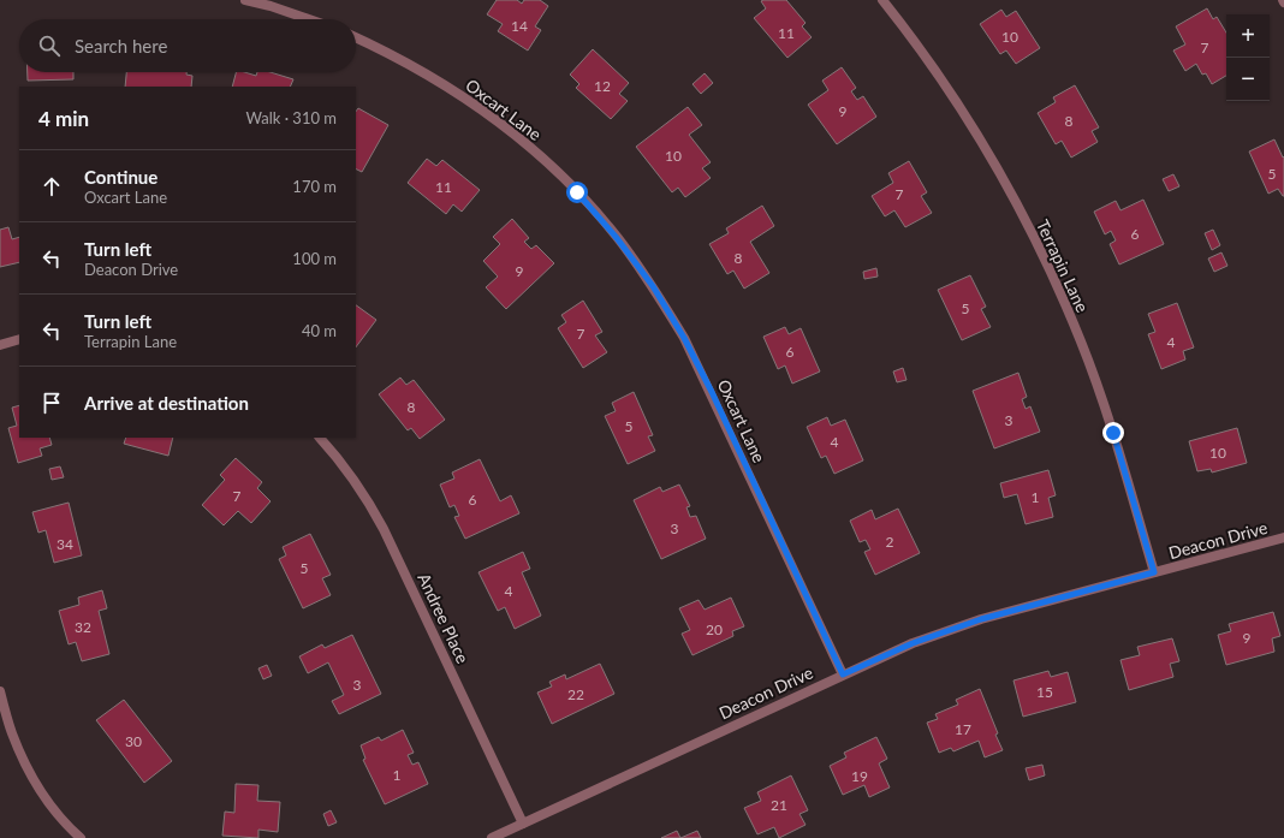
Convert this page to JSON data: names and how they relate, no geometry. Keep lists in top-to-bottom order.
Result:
{
  "streets": {
    "street": [
      "Oxcart Lane",
      "Terrapin Lane",
      "Deacon Drive",
      "Andree Place"
    ]
  },
  "crossings": [
    ["Oxcart Lane", "Deacon Drive"],
    ["Terrapin Lane", "Deacon Drive"],
    ["Deacon Drive", "Andree Place"]
  ],
  "house_numbers": [
    "14",
    "11",
    "10",
    "7",
    "12",
    "9",
    "8",
    "10",
    "5",
    "11",
    "7",
    "6",
    "8",
    "9",
    "5",
    "7",
    "4",
    "6",
    "8",
    "3",
    "5",
    "4",
    "10",
    "7",
    "1",
    "6",
    "3",
    "2",
    "34",
    "5",
    "4",
    "32",
    "20",
    "9",
    "3",
    "15",
    "22",
    "17",
    "30",
    "1",
    "19",
    "21"
  ],
  "page": {
    "map_buttons": ["+", "−"],
    "search": "Search here",
    "heading": ["4 min", "Walk · 310 m"],
    "list": [
      ["Continue", "Oxcart Lane", "170 m"],
      ["Turn left", "Deacon Drive", "100 m"],
      ["Turn left", "Terrapin Lane", "40 m"],
      "Arrive at destination"
    ]
  }
}
